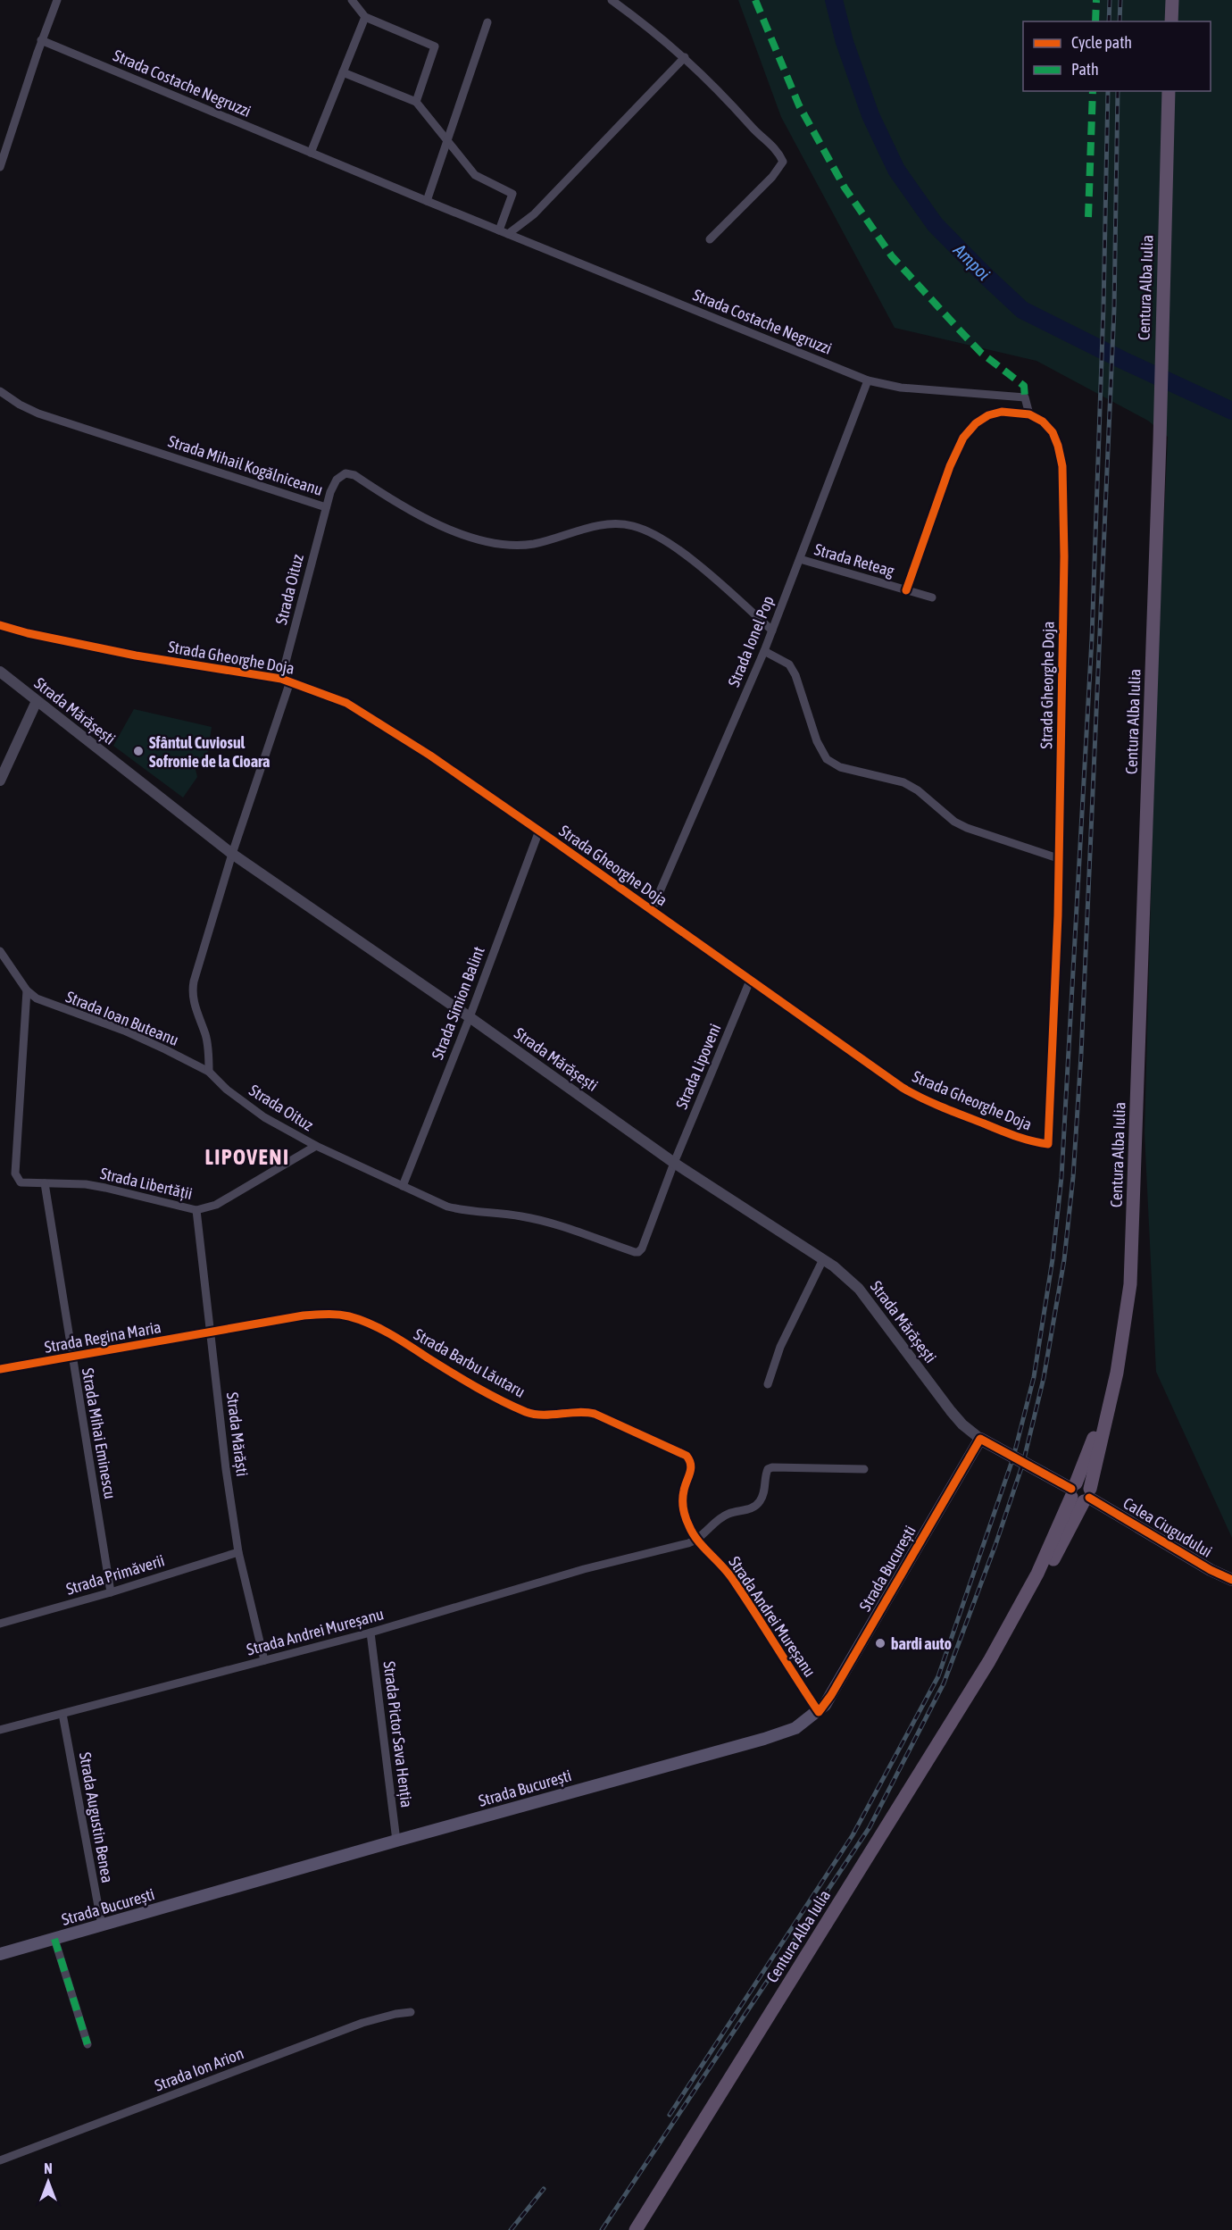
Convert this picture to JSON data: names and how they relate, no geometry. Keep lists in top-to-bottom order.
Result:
{
  "streets": {
    "main road": [
      "Centura Alba Iulia",
      "Strada Mărășești",
      "Calea Ciugudului",
      "Strada București"
    ],
    "street": [
      "Strada Costache Negruzzi",
      "Strada Mihail Kogălniceanu",
      "Strada Reteag",
      "Strada Oituz",
      "Strada Ionel Pop",
      "Strada Gheorghe Doja",
      "Strada Simion Balint",
      "Strada Ioan Buteanu",
      "Strada Lipoveni",
      "Strada Libertății",
      "Strada Regina Maria",
      "Strada Barbu Lăutaru",
      "Strada Mihai Eminescu",
      "Strada Mărăști",
      "Strada Primăverii",
      "Strada Andrei Mureșanu",
      "Strada Pictor Sava Henția",
      "Strada Augustin Benea",
      "Strada Ion Arion"
    ]
  },
  "crossings": [
    ["Strada Costache Negruzzi", "Strada Ionel Pop"],
    ["Strada Costache Negruzzi", "Strada Gheorghe Doja"],
    ["Centura Alba Iulia", "Strada Mărășești"],
    ["Centura Alba Iulia", "Calea Ciugudului"],
    ["Strada Mihail Kogălniceanu", "Strada Oituz"],
    ["Strada Mihail Kogălniceanu", "Strada Ionel Pop"],
    ["Strada Reteag", "Strada Ionel Pop"],
    ["Strada Oituz", "Strada Gheorghe Doja"],
    ["Strada Oituz", "Strada Mărășești"],
    ["Strada Oituz", "Strada Simion Balint"],
    ["Strada Oituz", "Strada Ioan Buteanu"],
    ["Strada Oituz", "Strada Lipoveni"],
    ["Strada Oituz", "Strada Libertății"],
    ["Strada Ionel Pop", "Strada Gheorghe Doja"],
    ["Strada Gheorghe Doja", "Strada Simion Balint"],
    ["Strada Gheorghe Doja", "Strada Lipoveni"],
    ["Strada Mărășești", "Strada Simion Balint"],
    ["Strada Mărășești", "Strada Lipoveni"],
    ["Strada Mărășești", "Calea Ciugudului"],
    ["Strada Mărășești", "Strada București"],
    ["Strada Ioan Buteanu", "Strada Libertății"],
    ["Strada Libertății", "Strada Mihai Eminescu"],
    ["Strada Libertății", "Strada Mărăști"],
    ["Strada Regina Maria", "Strada Barbu Lăutaru"],
    ["Strada Regina Maria", "Strada Mihai Eminescu"],
    ["Strada Regina Maria", "Strada Mărăști"],
    ["Strada Barbu Lăutaru", "Strada Mărăști"],
    ["Strada Barbu Lăutaru", "Strada Andrei Mureșanu"],
    ["Strada Mihai Eminescu", "Strada Primăverii"],
    ["Strada Mărăști", "Strada Primăverii"],
    ["Strada Mărăști", "Strada Andrei Mureșanu"],
    ["Strada București", "Strada Andrei Mureșanu"],
    ["Strada București", "Strada Pictor Sava Henția"],
    ["Strada București", "Strada Augustin Benea"],
    ["Strada Andrei Mureșanu", "Strada Pictor Sava Henția"],
    ["Strada Andrei Mureșanu", "Strada Augustin Benea"]
  ],
  "districts": ["LIPOVENI"],
  "water": ["Ampoi"],
  "places": ["Sfântul Cuviosul Sofronie de la Cioara", "bardi auto"],
  "legend": ["Cycle path", "Path"],
  "north": "top"
}
